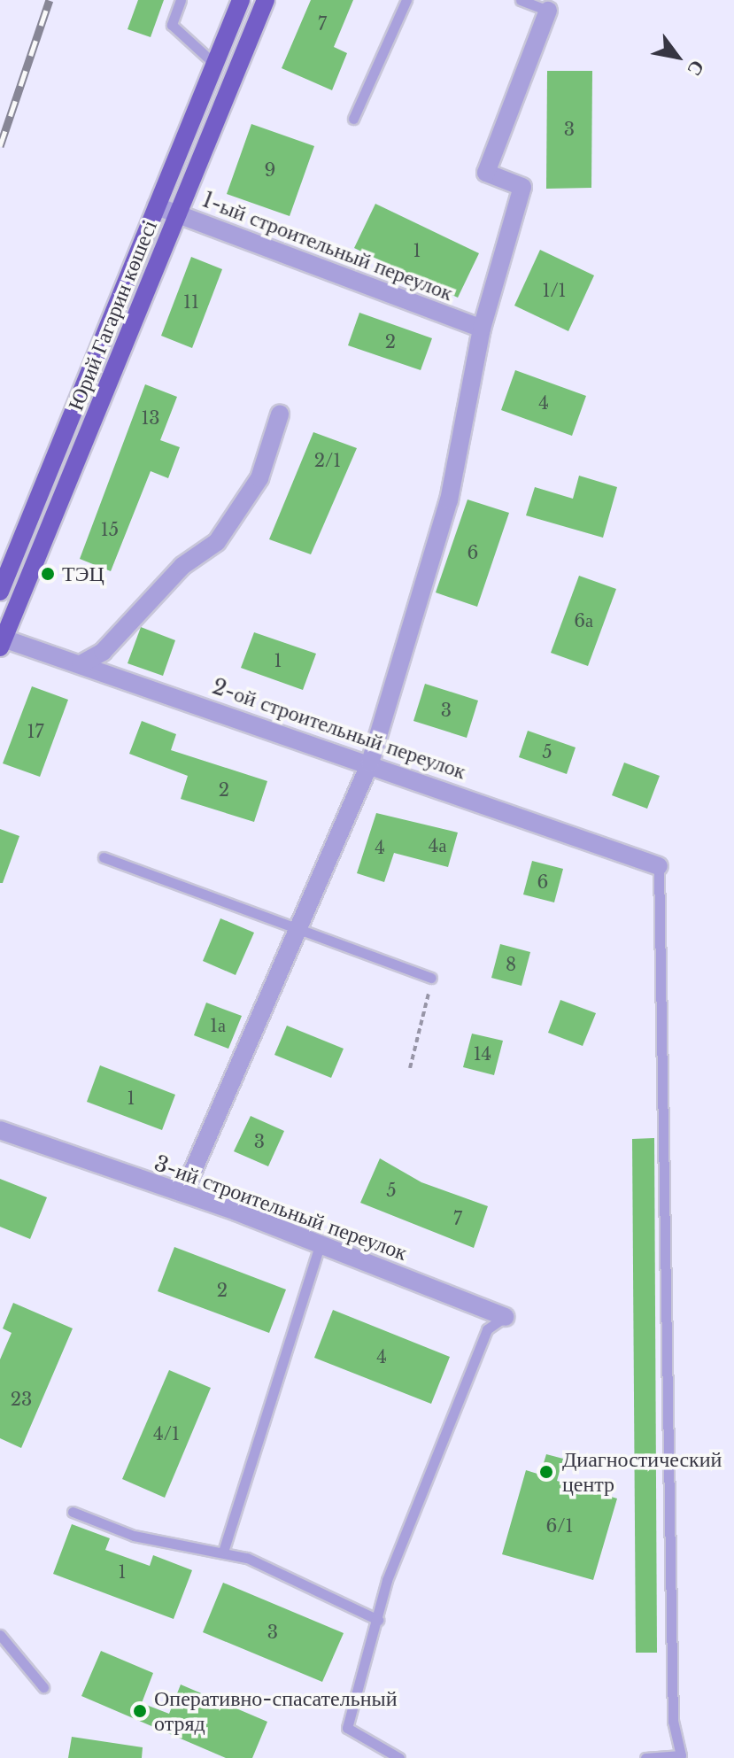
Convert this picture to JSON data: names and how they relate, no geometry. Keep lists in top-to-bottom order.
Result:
{
  "streets": {
    "main road": ["Юрий Гагарин көшесі"],
    "street": ["1-ый строительный переулок", "2-ой строительный переулок", "3-ий строительный переулок"]
  },
  "crossings": [
    ["1-ый строительный переулок", "Юрий Гагарин көшесі"],
    ["Юрий Гагарин көшесі", "2-ой строительный переулок"]
  ],
  "places": ["ТЭЦ", "Диагностический центр", "Оперативно-спасательный отряд"],
  "house_numbers": [
    "7",
    "3",
    "9",
    "1",
    "1/1",
    "11",
    "2",
    "4",
    "13",
    "2/1",
    "15",
    "6",
    "6а",
    "1",
    "3",
    "17",
    "5",
    "2",
    "4а",
    "4",
    "6",
    "8",
    "1а",
    "14",
    "1",
    "3",
    "5",
    "7",
    "2",
    "4",
    "23",
    "4/1",
    "6/1",
    "1",
    "3"
  ],
  "north": "bottom right"
}
